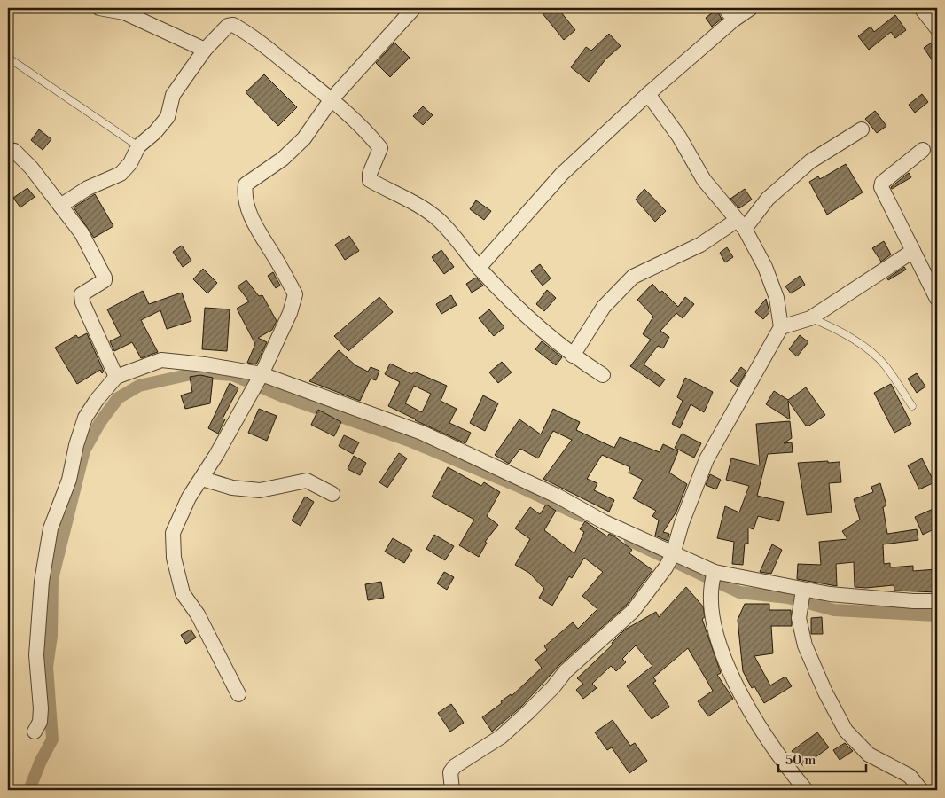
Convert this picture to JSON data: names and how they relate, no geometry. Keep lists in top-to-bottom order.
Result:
{
  "scale_bar": "50 m"
}
